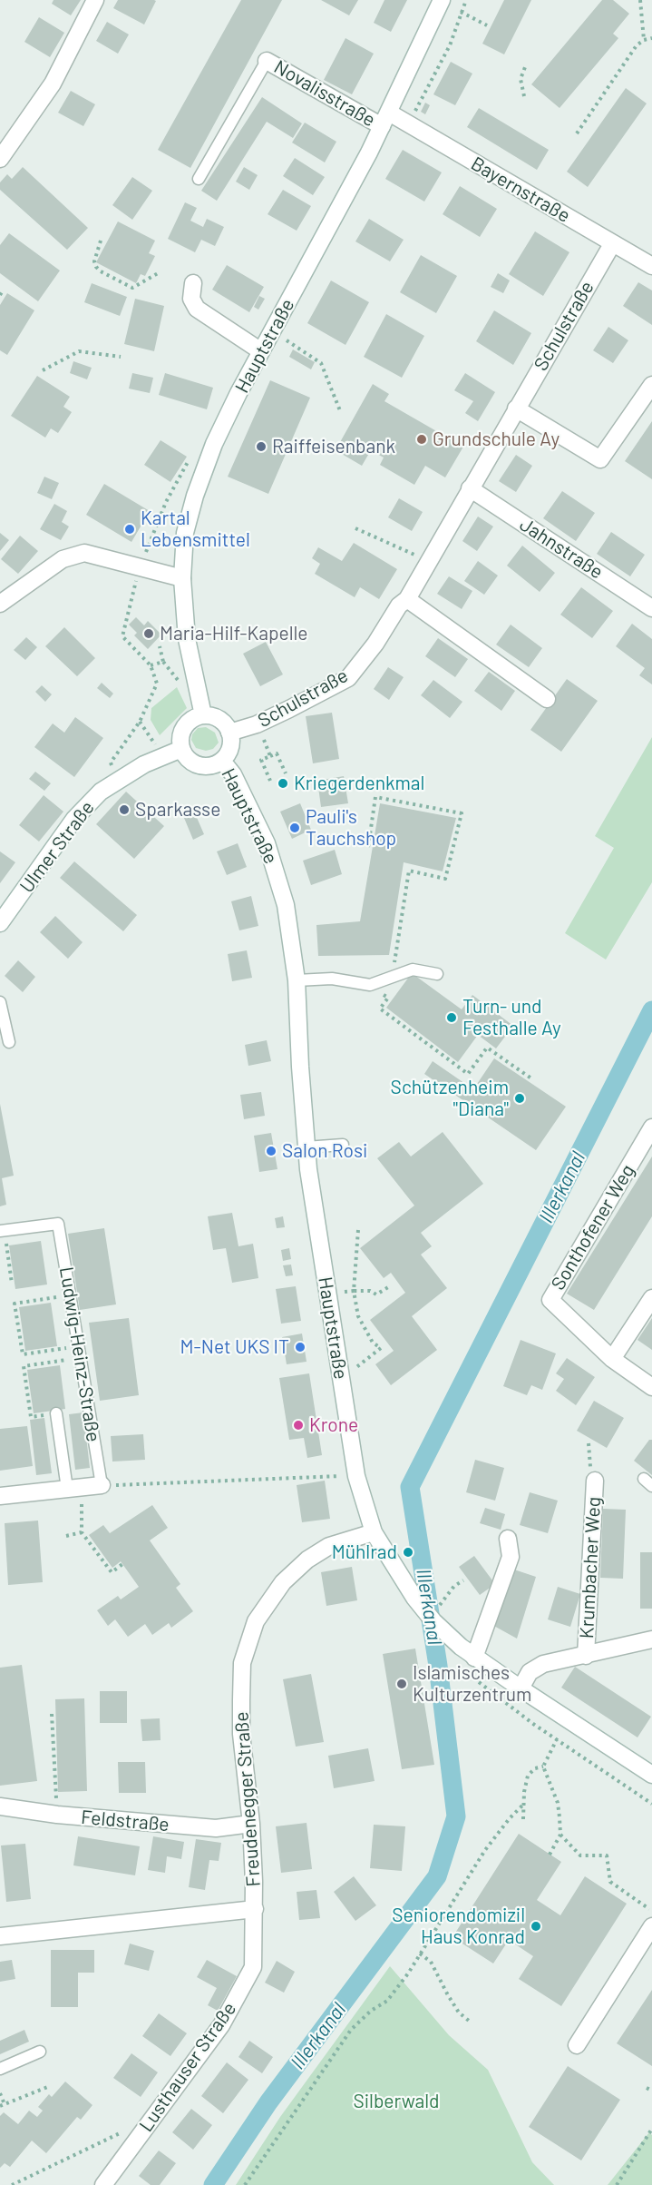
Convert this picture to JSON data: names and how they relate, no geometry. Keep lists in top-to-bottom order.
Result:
{
  "streets": {
    "street": [
      "Novalisstraße",
      "Bayernstraße",
      "Schulstraße",
      "Hauptstraße",
      "Jahnstraße",
      "Ulmer Straße",
      "Sonthofener Weg",
      "Krumbacher Weg",
      "Freudenegger Straße",
      "Feldstraße",
      "Lusthauser Straße"
    ],
    "lane": ["Ludwig-Heinz-Straße"]
  },
  "crossings": [
    ["Novalisstraße", "Bayernstraße"],
    ["Novalisstraße", "Hauptstraße"],
    ["Bayernstraße", "Schulstraße"],
    ["Bayernstraße", "Hauptstraße"],
    ["Schulstraße", "Hauptstraße"],
    ["Schulstraße", "Jahnstraße"],
    ["Schulstraße", "Ulmer Straße"],
    ["Hauptstraße", "Ulmer Straße"],
    ["Hauptstraße", "Freudenegger Straße"],
    ["Freudenegger Straße", "Feldstraße"],
    ["Freudenegger Straße", "Lusthauser Straße"]
  ],
  "water": ["Illerkanal"],
  "parks": ["Silberwald"],
  "places": [
    "Grundschule Ay",
    "Raiffeisenbank",
    "Kartal Lebensmittel",
    "Maria-Hilf-Kapelle",
    "Kriegerdenkmal",
    "Sparkasse",
    "Pauli's Tauchshop",
    "Turn- und Festhalle Ay",
    "Schützenheim \"Diana\"",
    "Salon Rosi",
    "M-Net UKS IT",
    "Krone",
    "Mühlrad",
    "Islamisches Kulturzentrum",
    "Seniorendomizil Haus Konrad"
  ]
}
